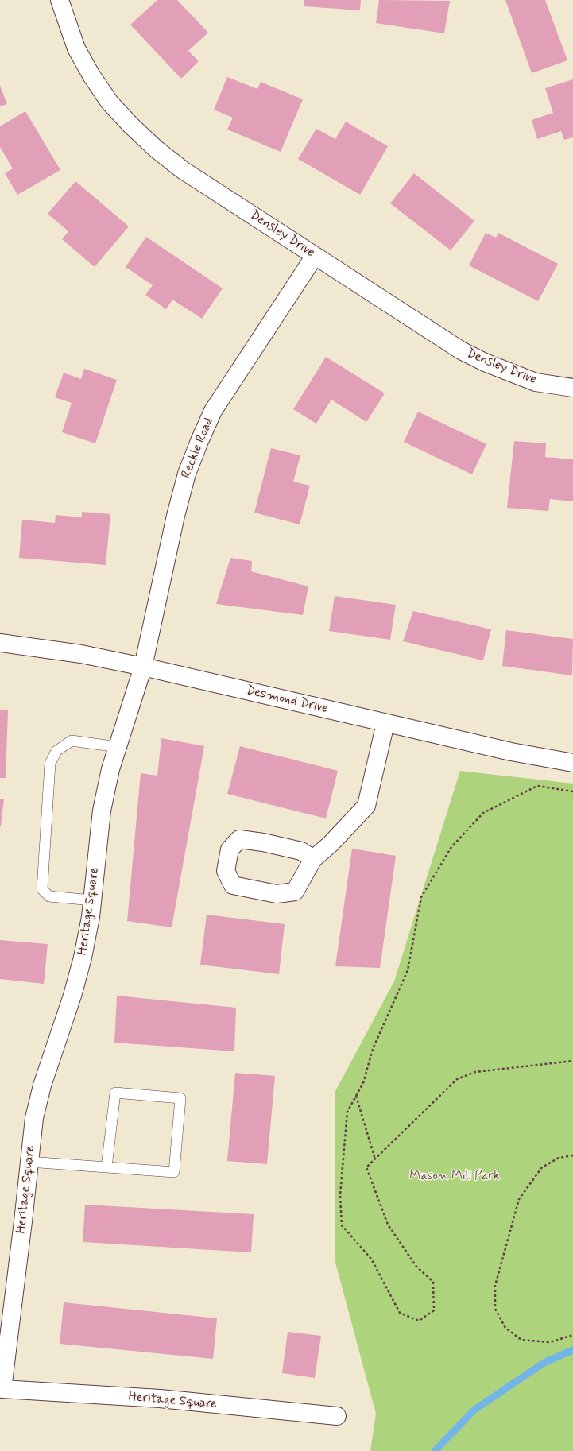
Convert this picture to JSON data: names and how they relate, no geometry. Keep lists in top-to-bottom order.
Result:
{
  "streets": {
    "street": [
      "Densley Drive",
      "Reckle Road",
      "Desmond Drive",
      "Heritage Square"
    ]
  },
  "crossings": [
    ["Densley Drive", "Reckle Road"],
    ["Reckle Road", "Desmond Drive"],
    ["Reckle Road", "Heritage Square"],
    ["Desmond Drive", "Heritage Square"]
  ],
  "parks": ["Mason Mill Park"]
}
